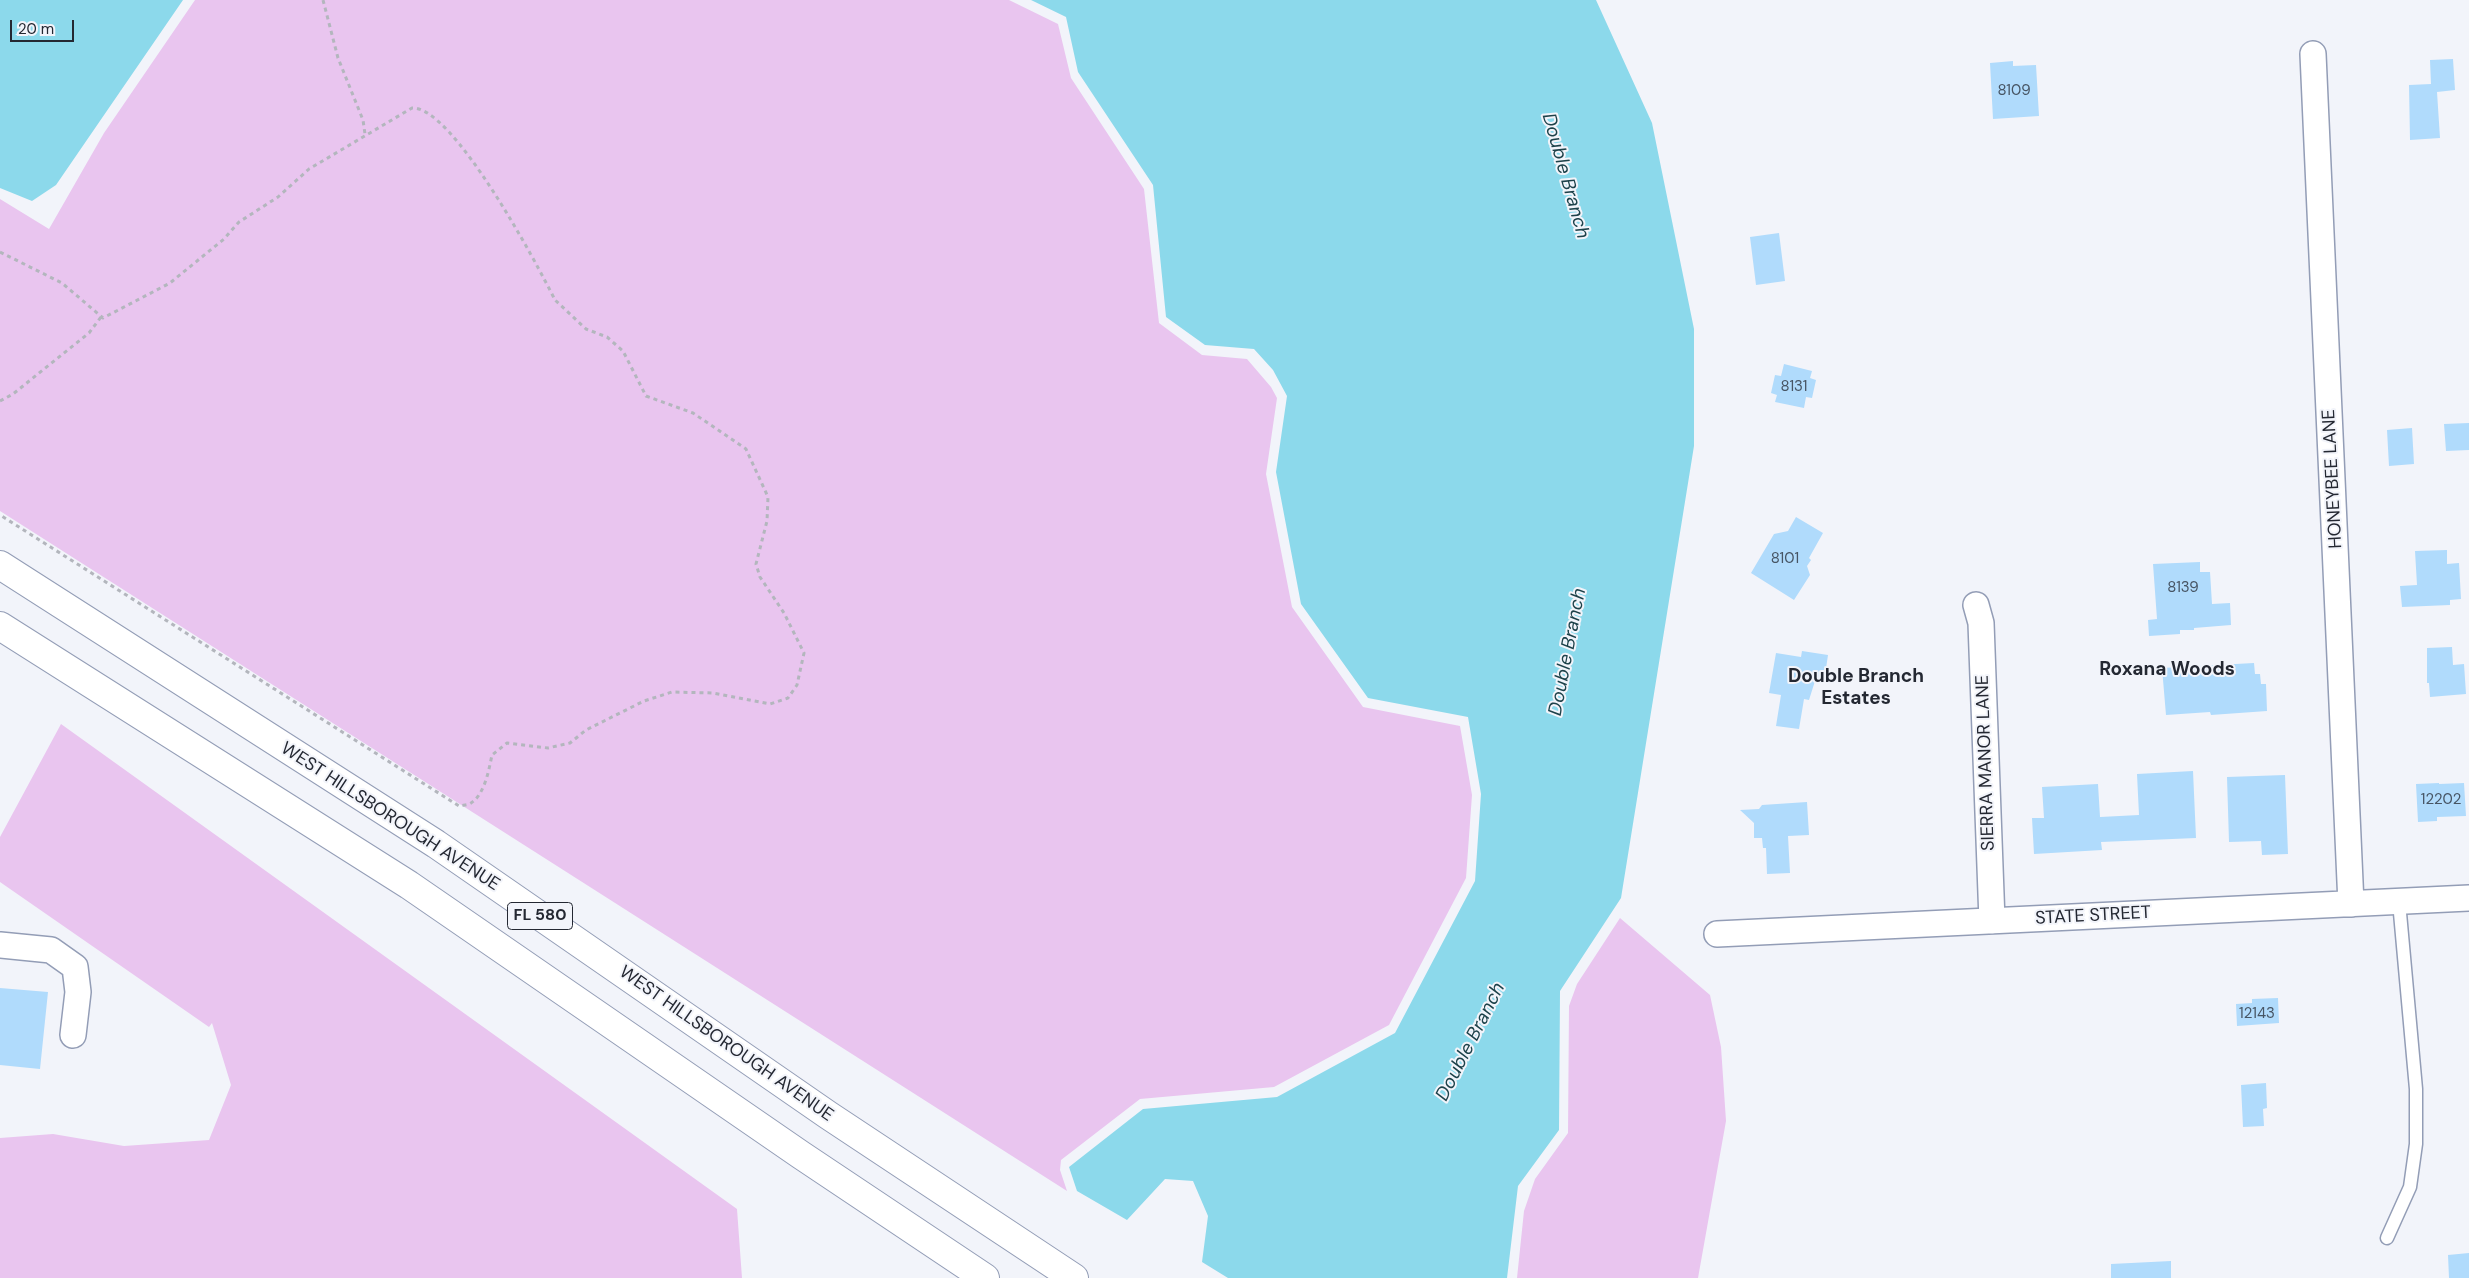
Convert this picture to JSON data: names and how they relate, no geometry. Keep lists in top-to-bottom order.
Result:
{
  "streets": {
    "main road": ["WEST HILLSBOROUGH AVENUE", "FL 580"],
    "street": ["HONEYBEE LANE", "SIERRA MANOR LANE", "STATE STREET"]
  },
  "crossings": [
    ["HONEYBEE LANE", "STATE STREET"],
    ["SIERRA MANOR LANE", "STATE STREET"]
  ],
  "districts": ["Roxana Woods", "Double Branch Estates"],
  "water": ["Double Branch"],
  "house_numbers": [
    "8109",
    "8131",
    "8101",
    "8139",
    "12202",
    "12143"
  ],
  "scale_bar": "20 m"
}
